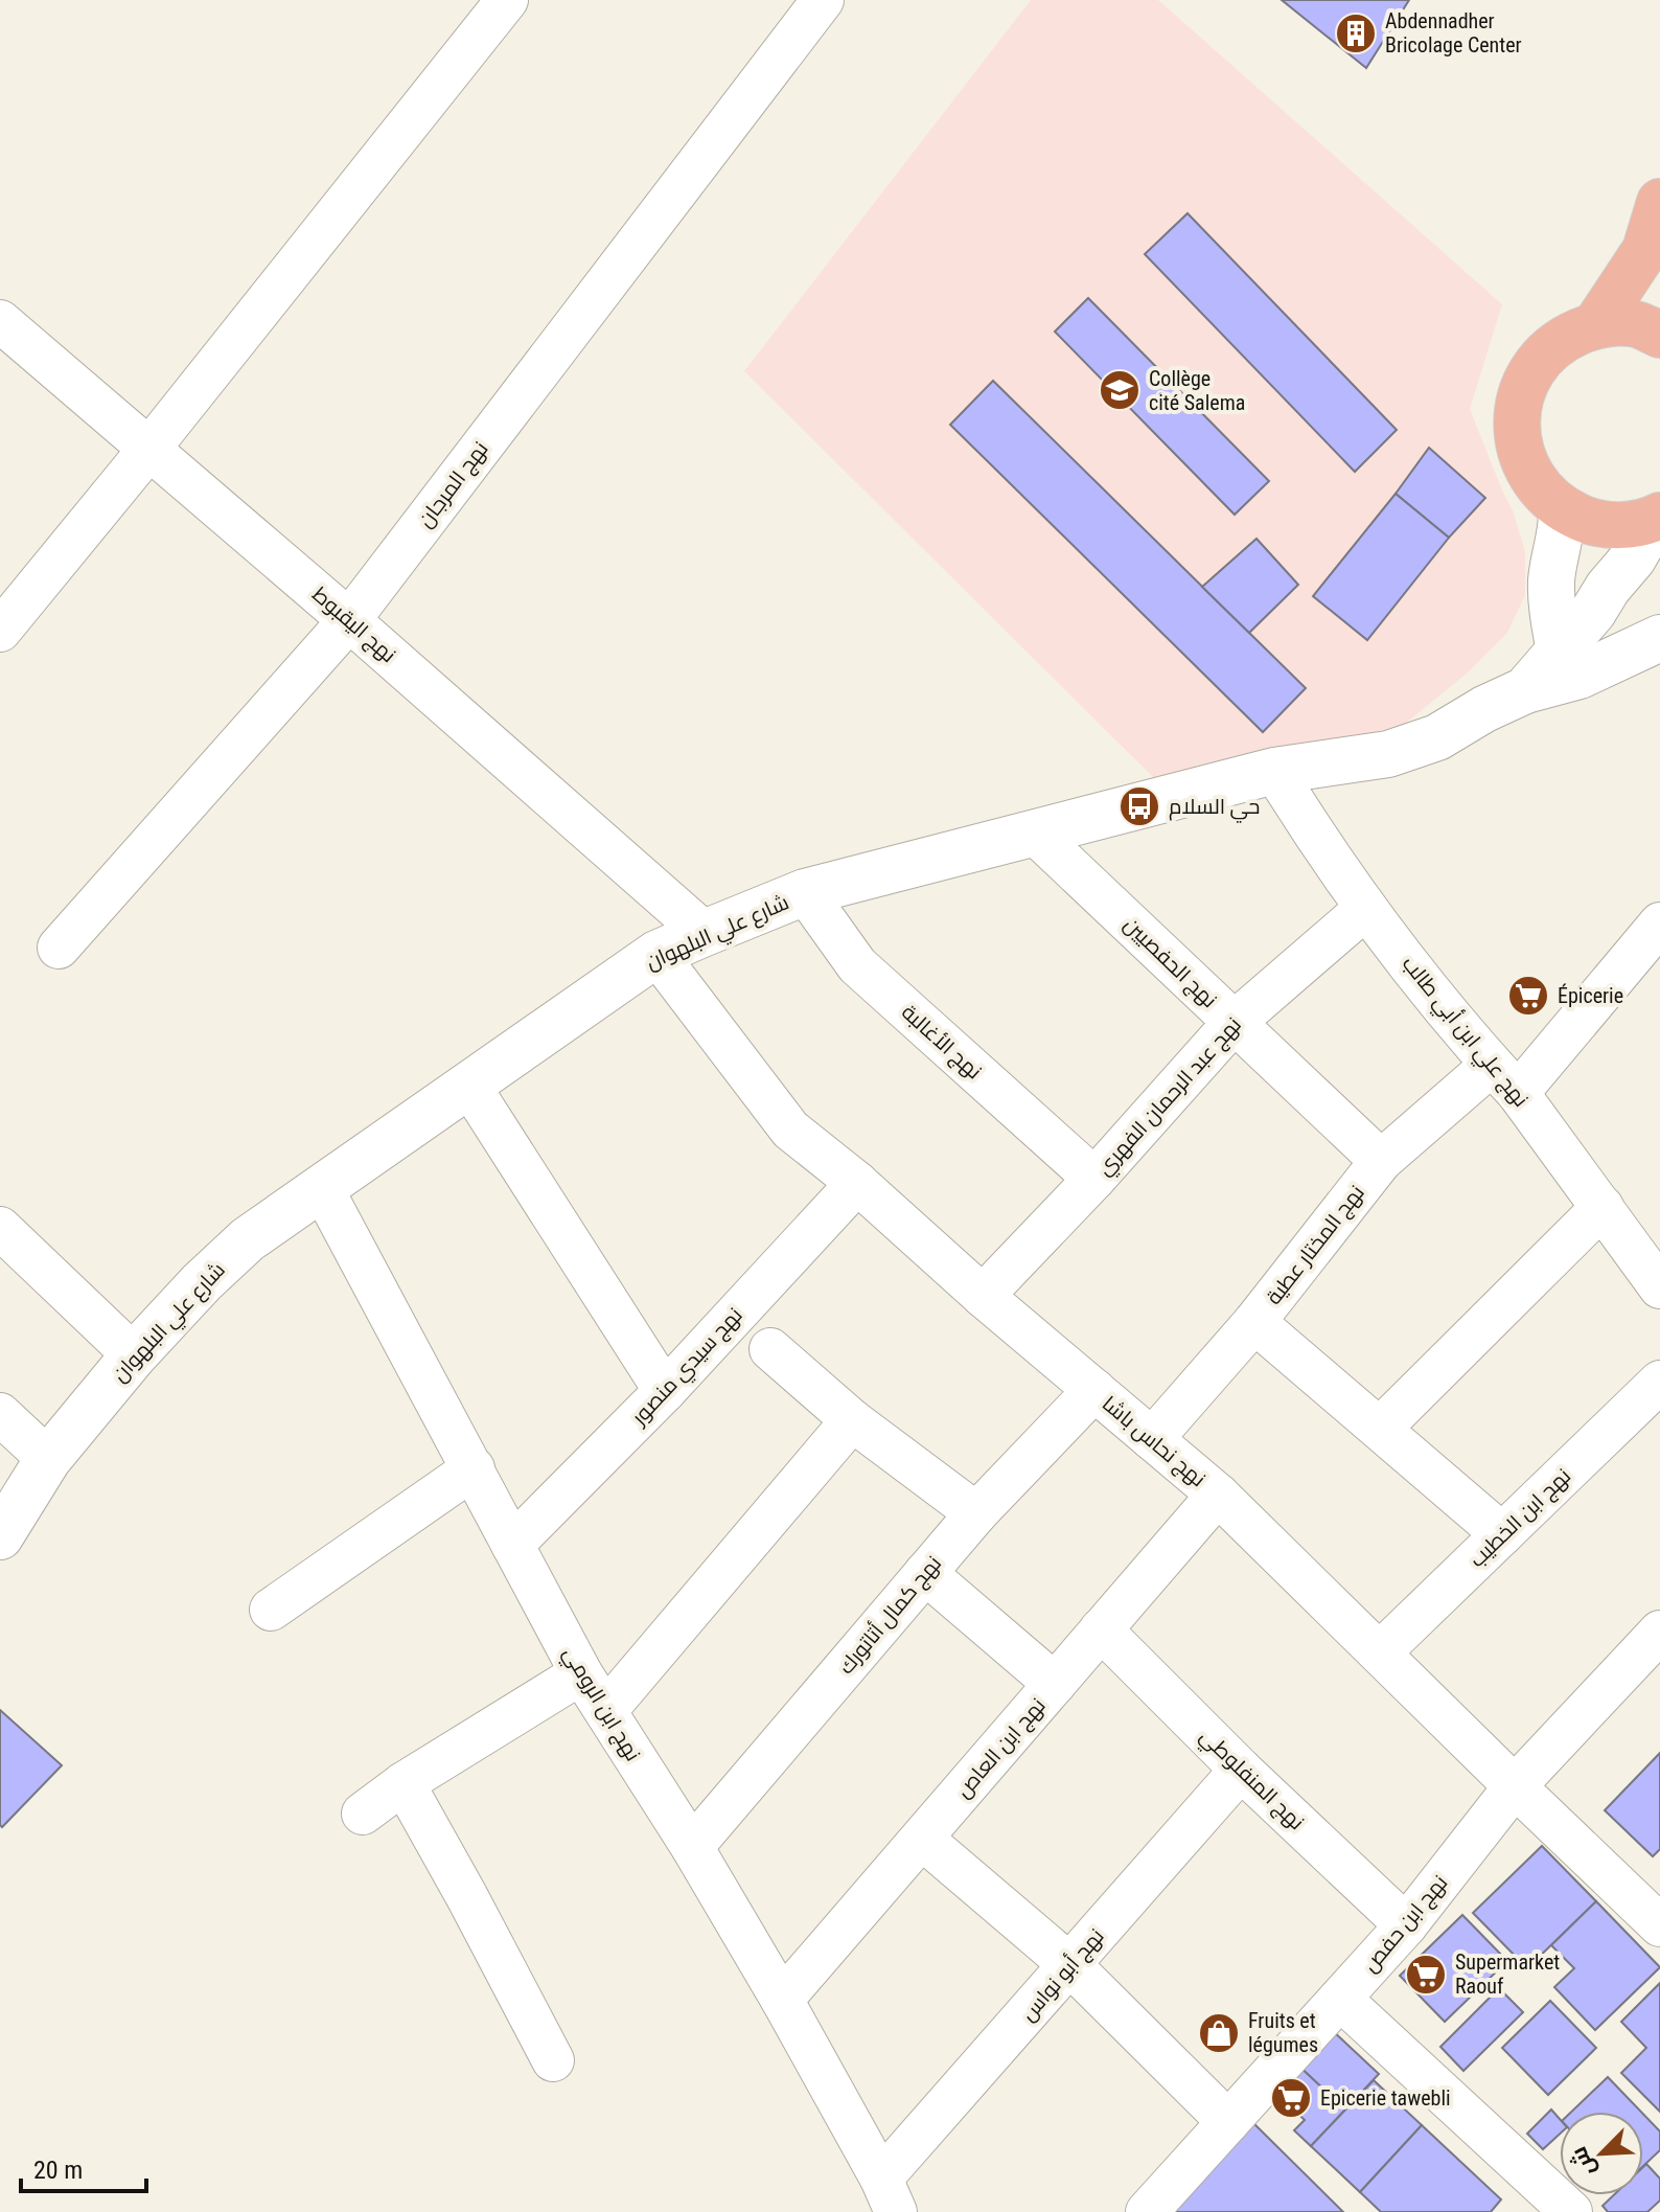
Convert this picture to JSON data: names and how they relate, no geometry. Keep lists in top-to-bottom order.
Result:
{
  "streets": {
    "street": [
      "نهج المرجان",
      "نهج اليقبوط",
      "شارع علي البلهوان",
      "نهج الحفصيين",
      "نهج علي ابن أبي طالب",
      "نهج الأغالبة",
      "نهج عبد الرحمان الفهري",
      "نهج المختار عطية",
      "نهج سيدي منصور",
      "نهج نحاس باشا",
      "نهج ابن الخطيب",
      "نهج كمال أتاتورك",
      "نهج ابن الرومي",
      "نهج ابن العاص",
      "نهج المنفلوطي",
      "نهج ابن حفص",
      "نهج أبو نواس"
    ]
  },
  "crossings": [
    ["نهج المرجان", "نهج اليقبوط"],
    ["نهج اليقبوط", "شارع علي البلهوان"],
    ["شارع علي البلهوان", "نهج الحفصيين"],
    ["شارع علي البلهوان", "نهج علي ابن أبي طالب"],
    ["شارع علي البلهوان", "نهج الأغالبة"],
    ["شارع علي البلهوان", "نهج نحاس باشا"],
    ["شارع علي البلهوان", "نهج ابن الرومي"],
    ["نهج الحفصيين", "نهج عبد الرحمان الفهري"],
    ["نهج الحفصيين", "نهج المختار عطية"],
    ["نهج علي ابن أبي طالب", "نهج عبد الرحمان الفهري"],
    ["نهج علي ابن أبي طالب", "نهج المختار عطية"],
    ["نهج الأغالبة", "نهج عبد الرحمان الفهري"],
    ["نهج عبد الرحمان الفهري", "نهج نحاس باشا"],
    ["نهج المختار عطية", "نهج نحاس باشا"],
    ["نهج سيدي منصور", "نهج نحاس باشا"],
    ["نهج سيدي منصور", "نهج ابن الرومي"],
    ["نهج نحاس باشا", "نهج ابن الخطيب"],
    ["نهج نحاس باشا", "نهج كمال أتاتورك"],
    ["نهج نحاس باشا", "نهج ابن العاص"],
    ["نهج نحاس باشا", "نهج ابن حفص"],
    ["نهج كمال أتاتورك", "نهج ابن الرومي"],
    ["نهج ابن الرومي", "نهج ابن العاص"],
    ["نهج ابن الرومي", "نهج أبو نواس"],
    ["نهج ابن العاص", "نهج المنفلوطي"],
    ["نهج المنفلوطي", "نهج ابن حفص"],
    ["نهج المنفلوطي", "نهج أبو نواس"]
  ],
  "places": {
    "building": ["Abdennadher Bricolage Center"],
    "school or university": ["Collège cité Salema"],
    "bus stop": ["حي السلام"],
    "supermarket": ["Épicerie", "Supermarket Raouf", "Epicerie tawebli"],
    "shop": ["Fruits et légumes"]
  },
  "scale_bar": "20 m",
  "north": "bottom left"
}
